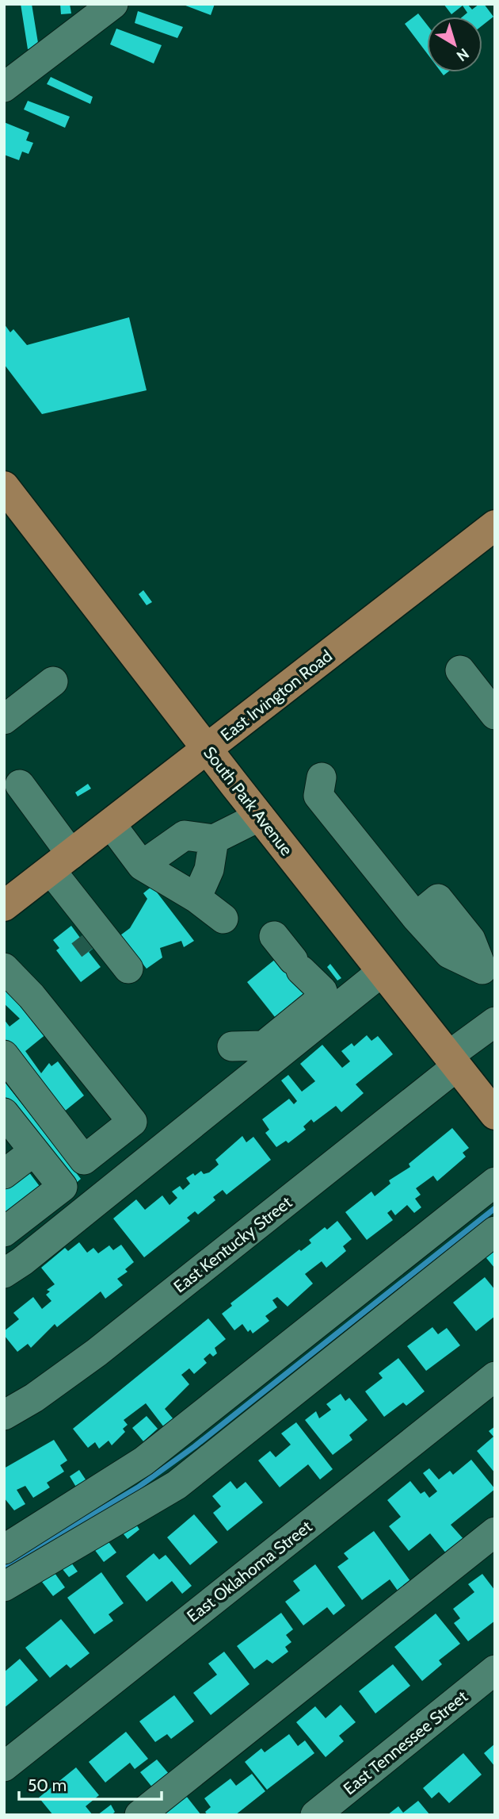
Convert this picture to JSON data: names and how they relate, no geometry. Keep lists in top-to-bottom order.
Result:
{
  "streets": {
    "main road": ["East Irvington Road", "South Park Avenue"],
    "street": ["East Kentucky Street", "East Oklahoma Street", "East Tennessee Street"]
  },
  "crossings": [
    ["East Irvington Road", "South Park Avenue"],
    ["South Park Avenue", "East Kentucky Street"]
  ],
  "scale_bar": "50 m",
  "north": "bottom right"
}
